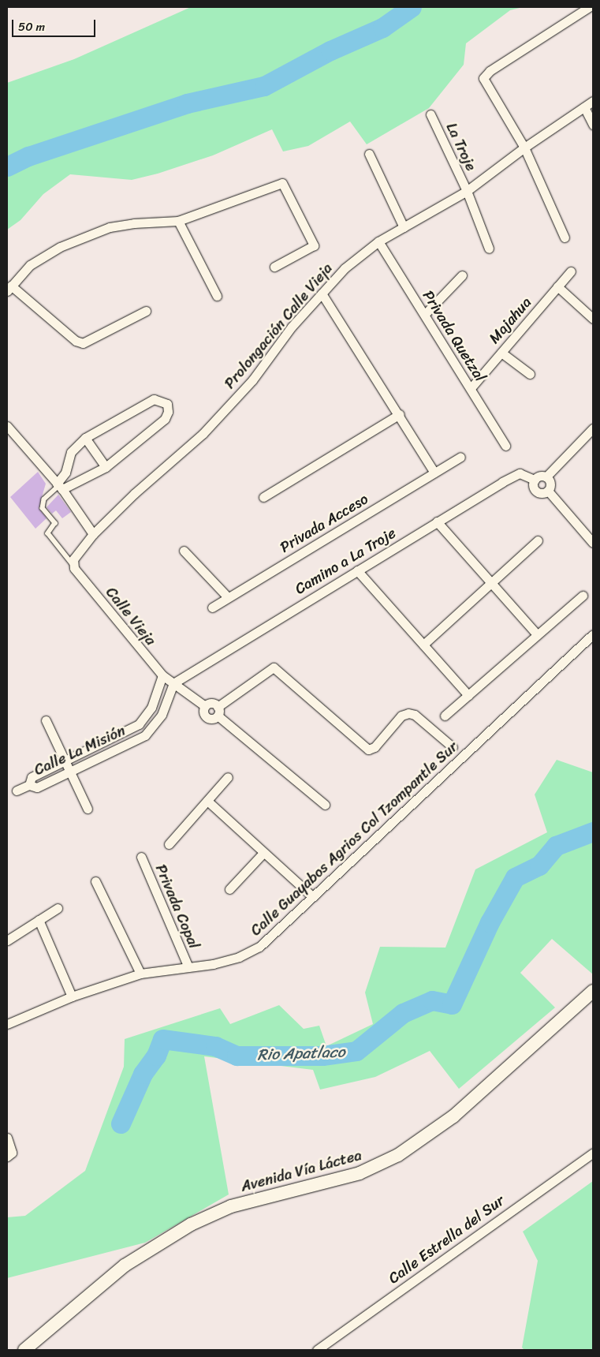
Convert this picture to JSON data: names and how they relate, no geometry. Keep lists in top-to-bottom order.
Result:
{
  "streets": {
    "street": [
      "La Troje",
      "Majahua",
      "Prolongación Calle Vieja",
      "Privada Quetzal",
      "Privada Acceso",
      "Camino a La Troje",
      "Calle Vieja",
      "Calle La Misión",
      "Calle Guayabos Agrios Col Tzompantle Sur",
      "Privada Copal",
      "Avenida Vía Láctea",
      "Calle Estrella del Sur"
    ]
  },
  "crossings": [
    ["La Troje", "Prolongación Calle Vieja"],
    ["Majahua", "Privada Quetzal"],
    ["Prolongación Calle Vieja", "Privada Quetzal"],
    ["Prolongación Calle Vieja", "Calle Vieja"],
    ["Camino a La Troje", "Calle Vieja"],
    ["Camino a La Troje", "Calle La Misión"],
    ["Calle Vieja", "Calle La Misión"],
    ["Calle Guayabos Agrios Col Tzompantle Sur", "Privada Copal"]
  ],
  "water": ["Rio Apatlaco"],
  "scale_bar": "50 m"
}
